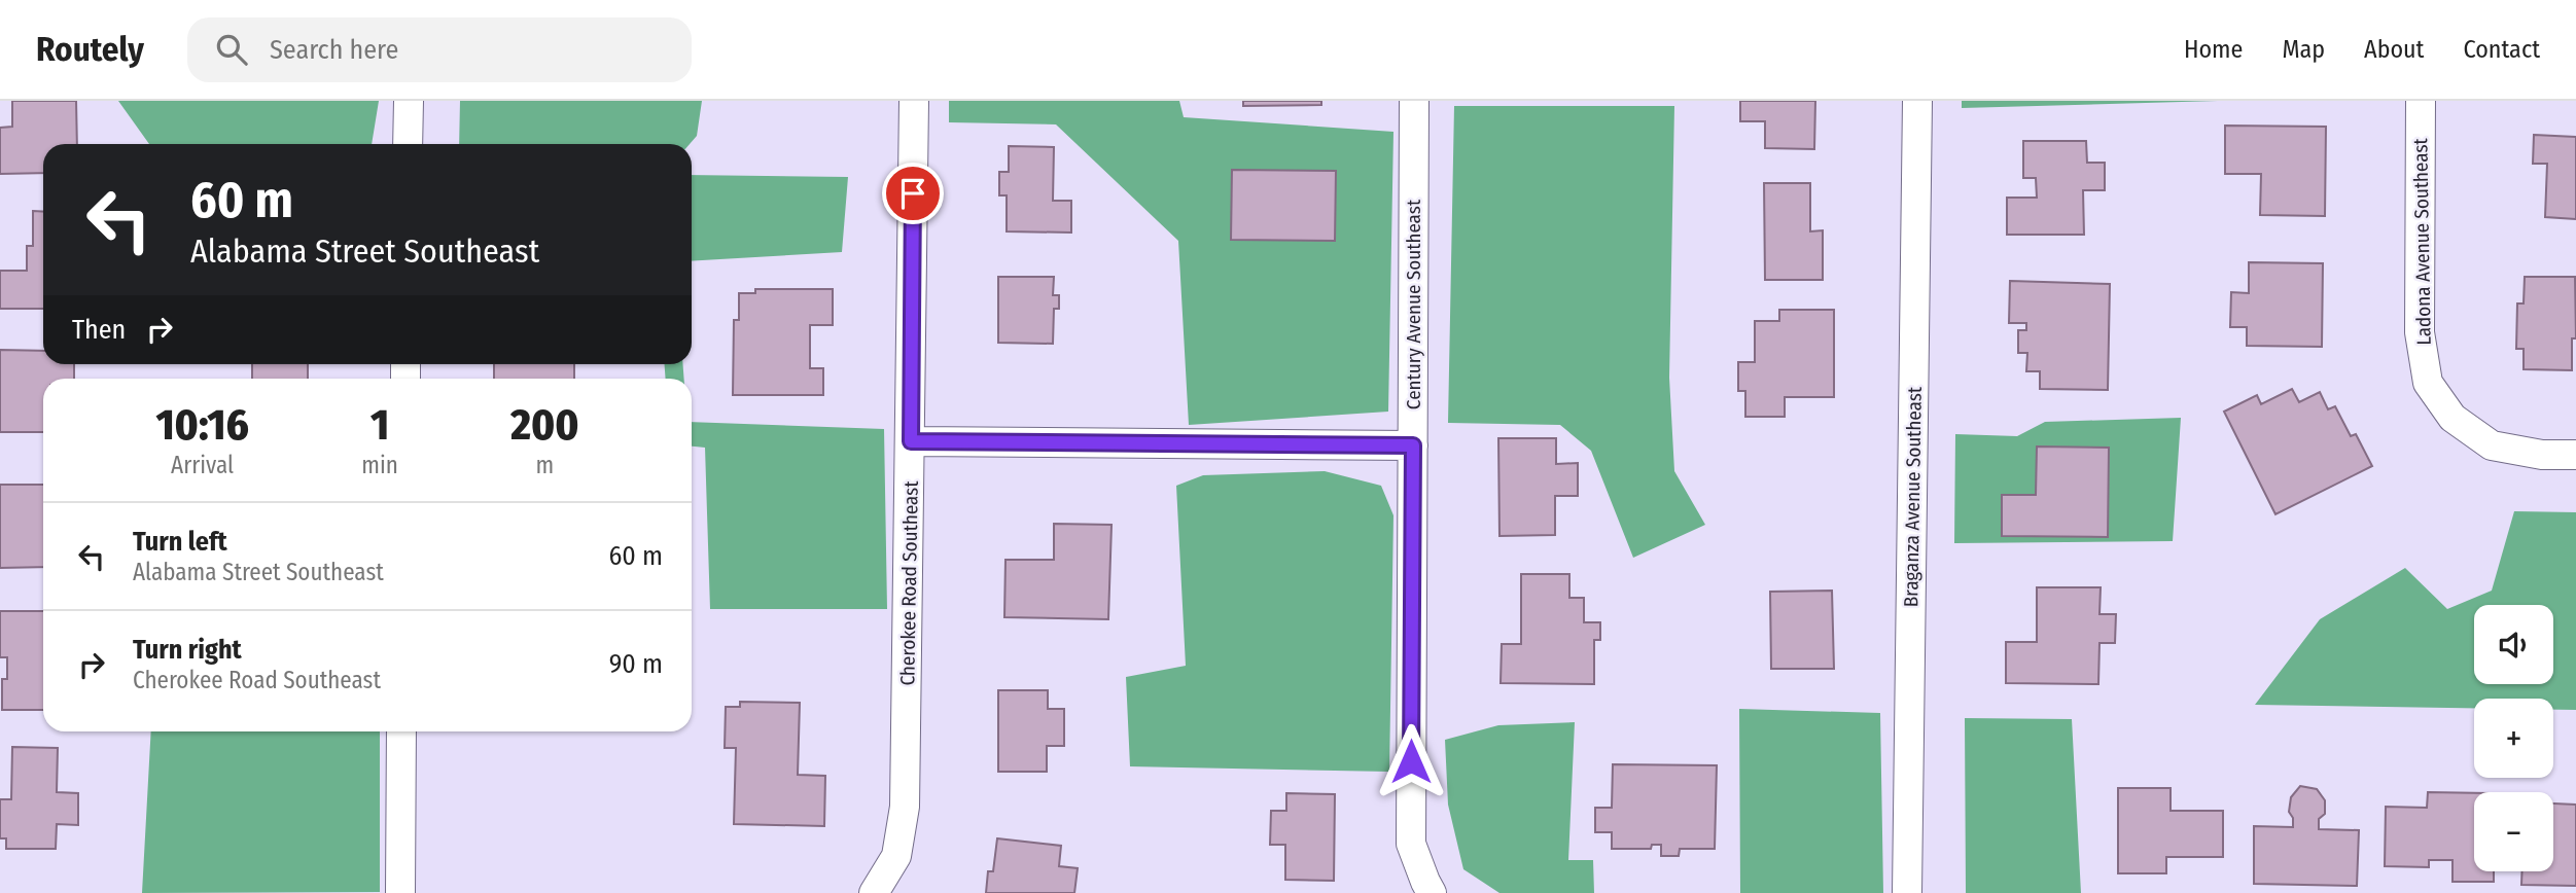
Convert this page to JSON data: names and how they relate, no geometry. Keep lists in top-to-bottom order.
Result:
{
  "streets": {
    "street": [
      "Ladona Avenue Southeast",
      "Century Avenue Southeast",
      "Braganza Avenue Southeast",
      "Cherokee Road Southeast"
    ]
  },
  "page": {
    "header": "Routely",
    "search": "Search here",
    "nav": [
      "Home",
      "Map",
      "About",
      "Contact"
    ],
    "turn": ["60 m", "Alabama Street Southeast"],
    "then": "Then",
    "eta": [
      "10:16",
      "Arrival",
      "1",
      "min",
      "200",
      "m"
    ],
    "list": [
      {
        "name": "Turn left",
        "note": "Alabama Street Southeast",
        "value": "60 m"
      },
      {
        "name": "Turn right",
        "note": "Cherokee Road Southeast",
        "value": "90 m"
      }
    ],
    "map_buttons": ["+", "−"]
  }
}
